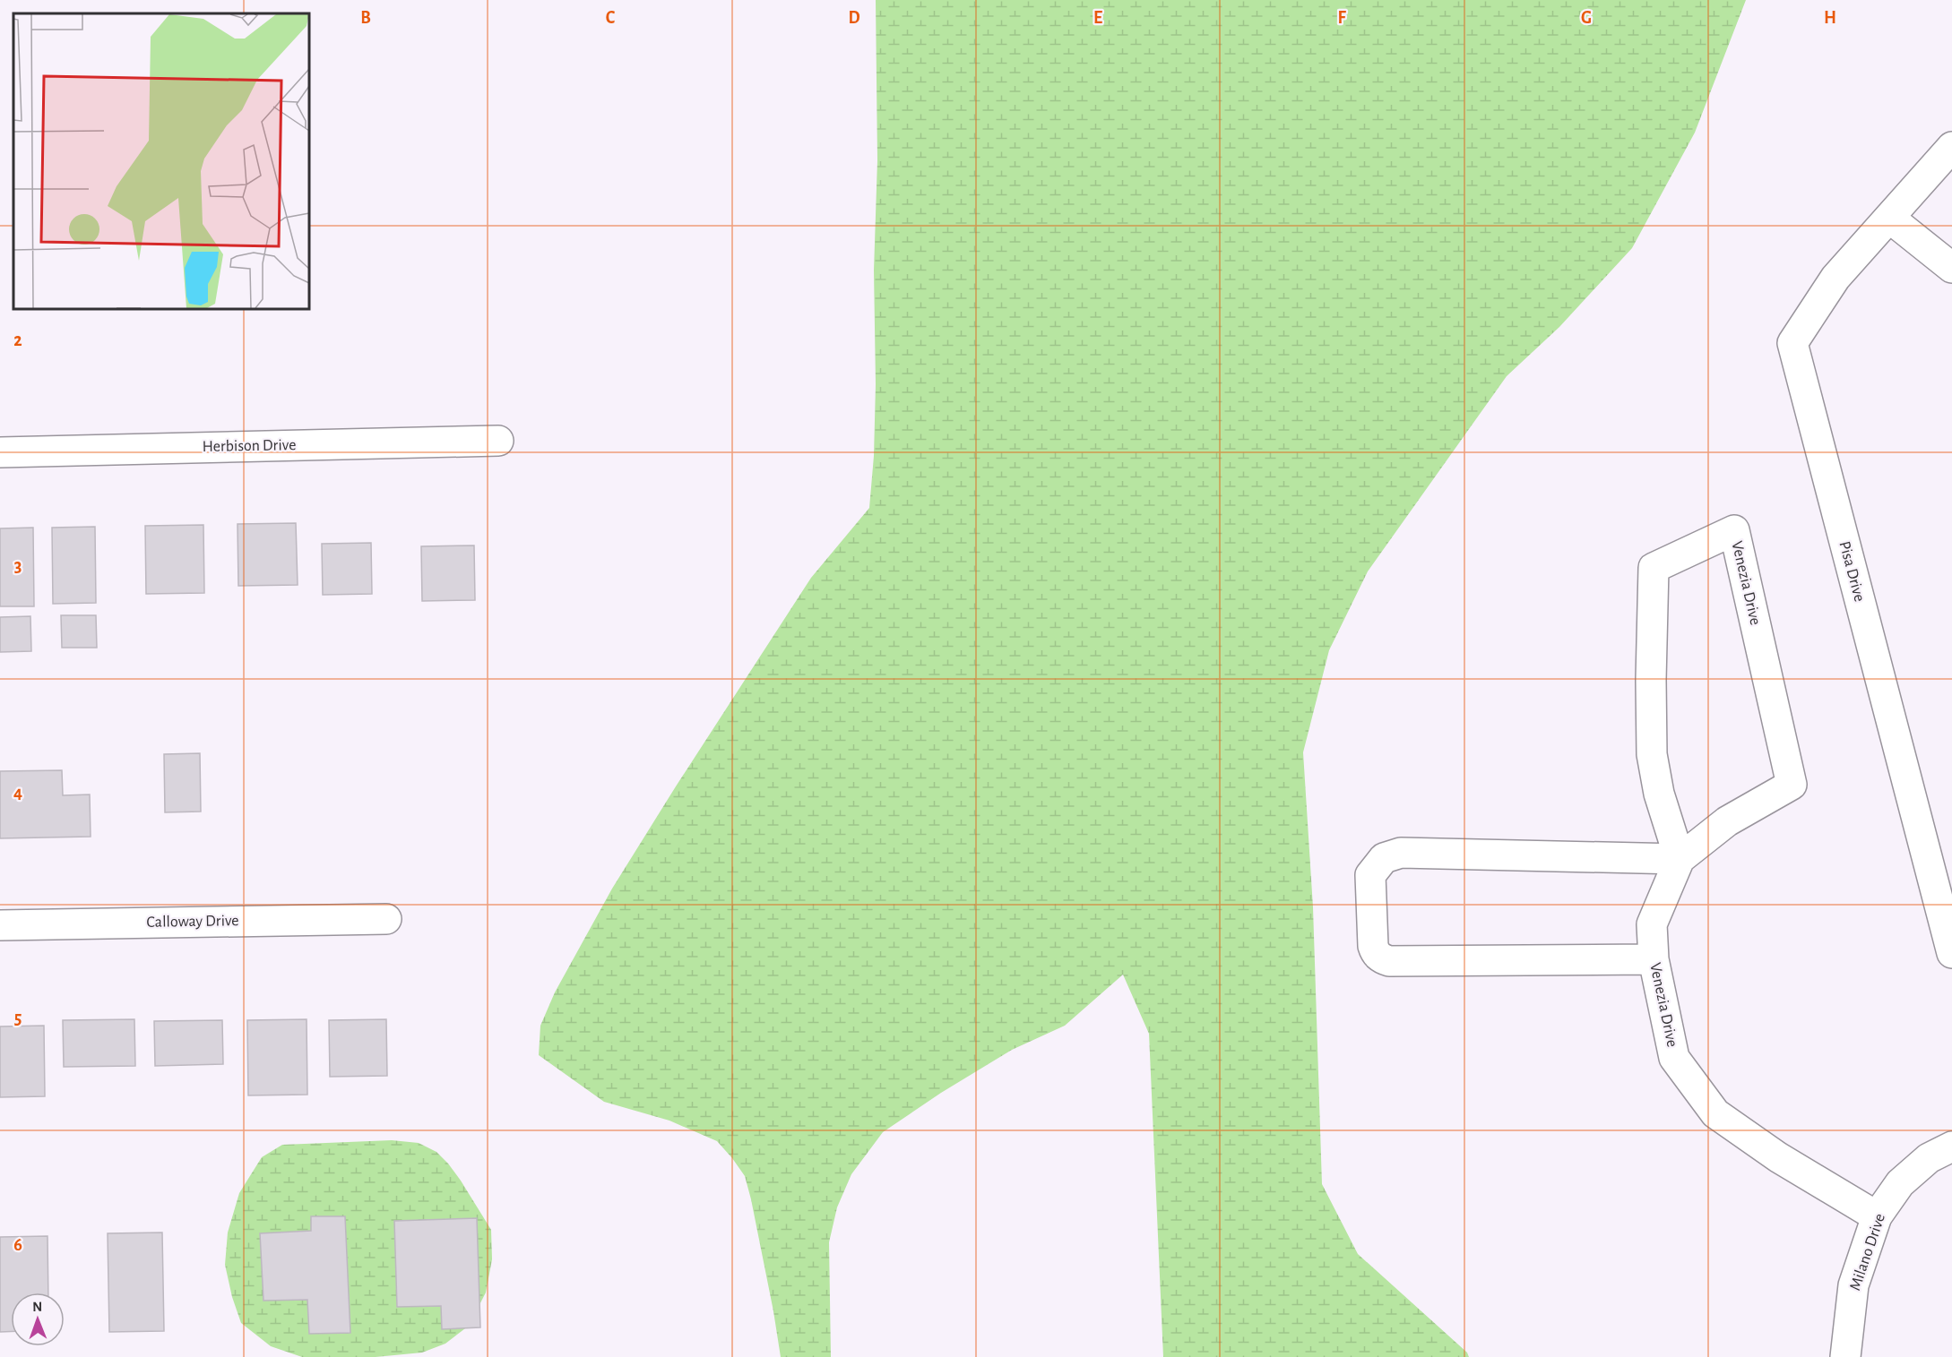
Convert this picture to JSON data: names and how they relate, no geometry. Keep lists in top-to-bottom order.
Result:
{
  "streets": {
    "street": [
      "Herbison Drive",
      "Pisa Drive",
      "Venezia Drive",
      "Calloway Drive",
      "Milano Drive"
    ]
  },
  "crossings": [
    ["Venezia Drive", "Milano Drive"]
  ],
  "north": "top",
  "grid": {
    "columns": [
      "B",
      "C",
      "D",
      "E",
      "F",
      "G",
      "H"
    ],
    "rows": [
      "2",
      "3",
      "4",
      "5",
      "6"
    ]
  }
}
